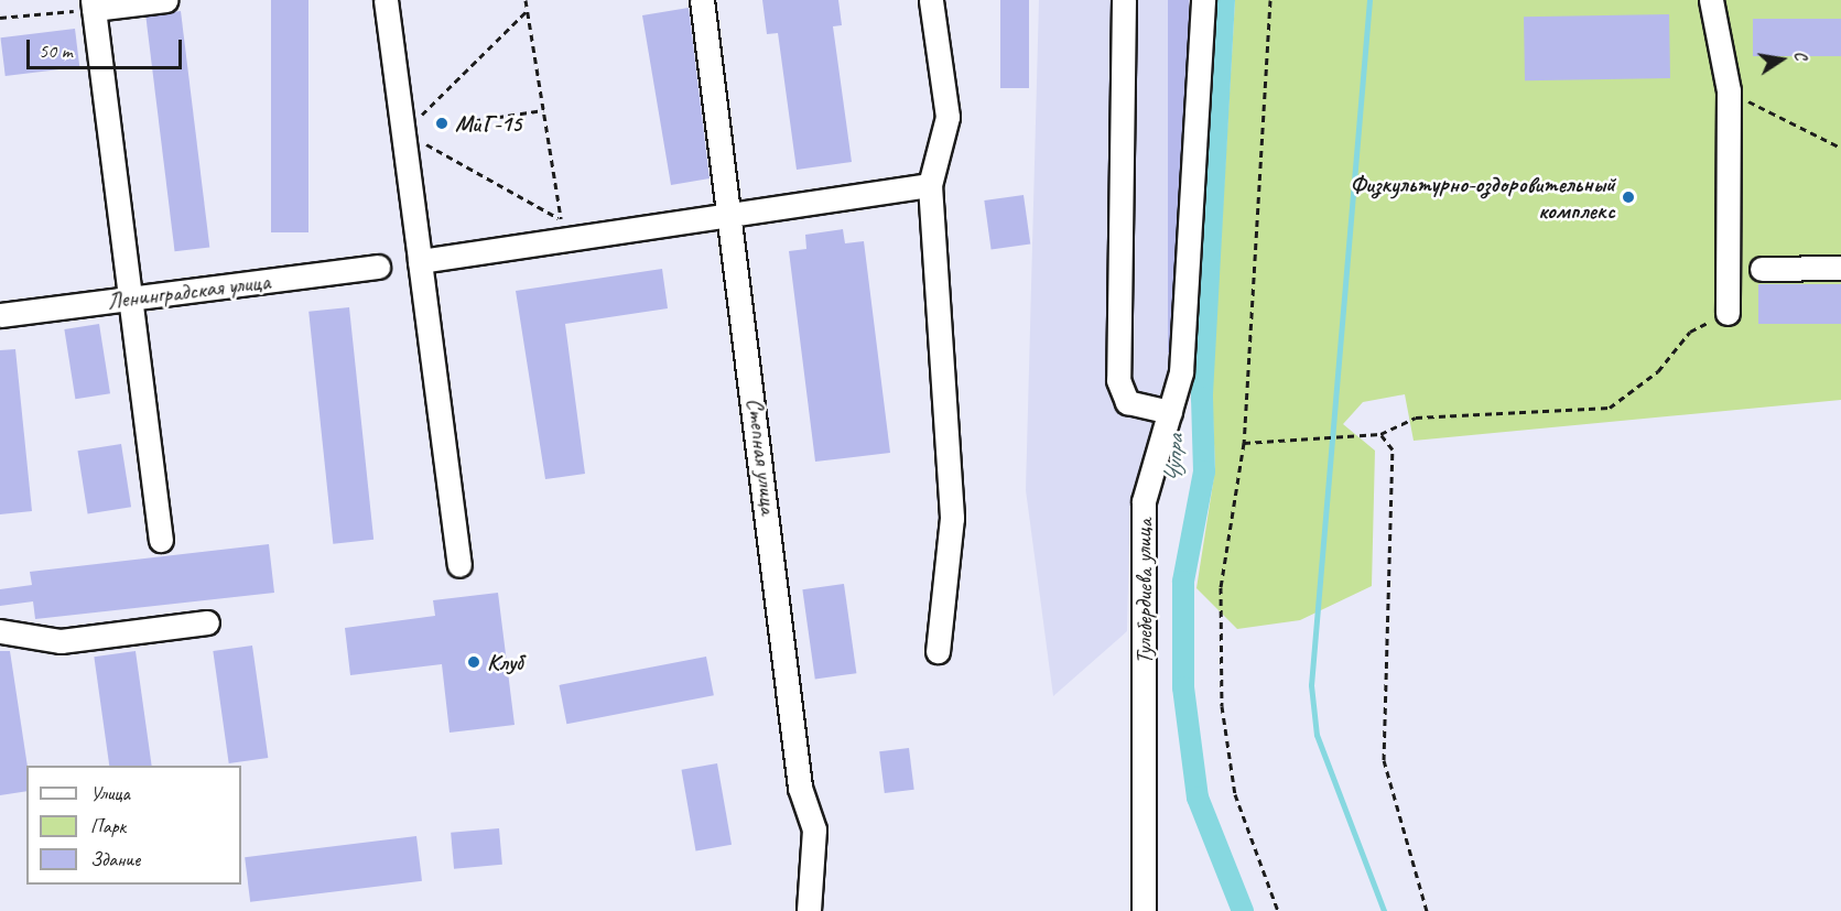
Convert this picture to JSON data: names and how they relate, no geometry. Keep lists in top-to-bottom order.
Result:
{
  "streets": {
    "street": ["Ленинградская улица", "Степная улица", "Тулебердиева улица"]
  },
  "water": ["Чупра"],
  "places": ["МиГ-15", "Физкультурно-оздоровительный комплекс", "Клуб"],
  "legend": ["Улица", "Парк", "Здание"],
  "scale_bar": "50 m",
  "north": "right"
}
